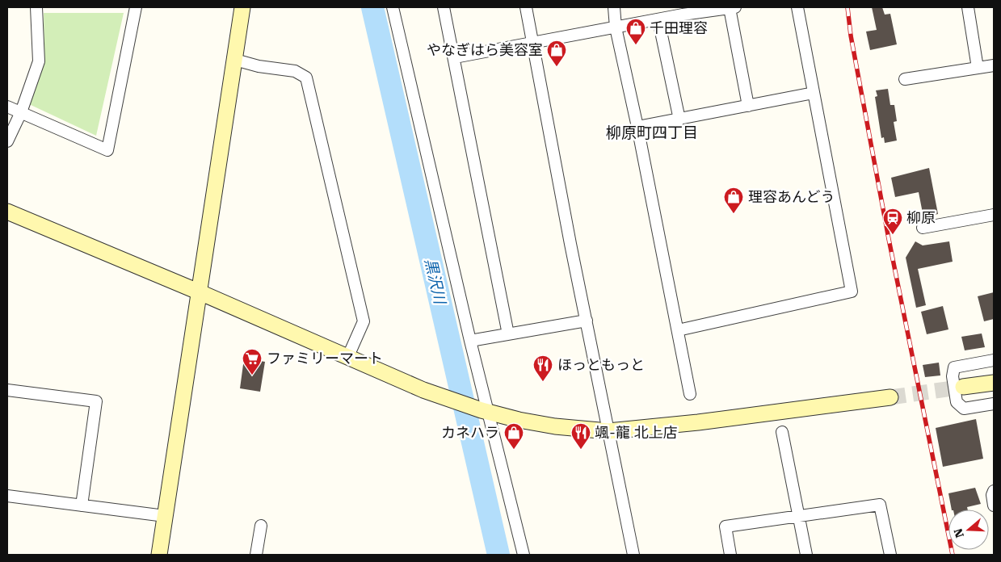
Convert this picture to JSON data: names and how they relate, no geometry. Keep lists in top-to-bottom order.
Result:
{
  "districts": ["柳原町四丁目"],
  "water": ["黒沢川"],
  "places": {
    "shop": [
      "千田理容",
      "やなぎはら美容室",
      "理容あんどう",
      "カネハラ"
    ],
    "station": ["柳原"],
    "supermarket": ["ファミリーマート"],
    "restaurant": ["ほっともっと", "颯-龍 北上店"]
  },
  "north": "left"
}
